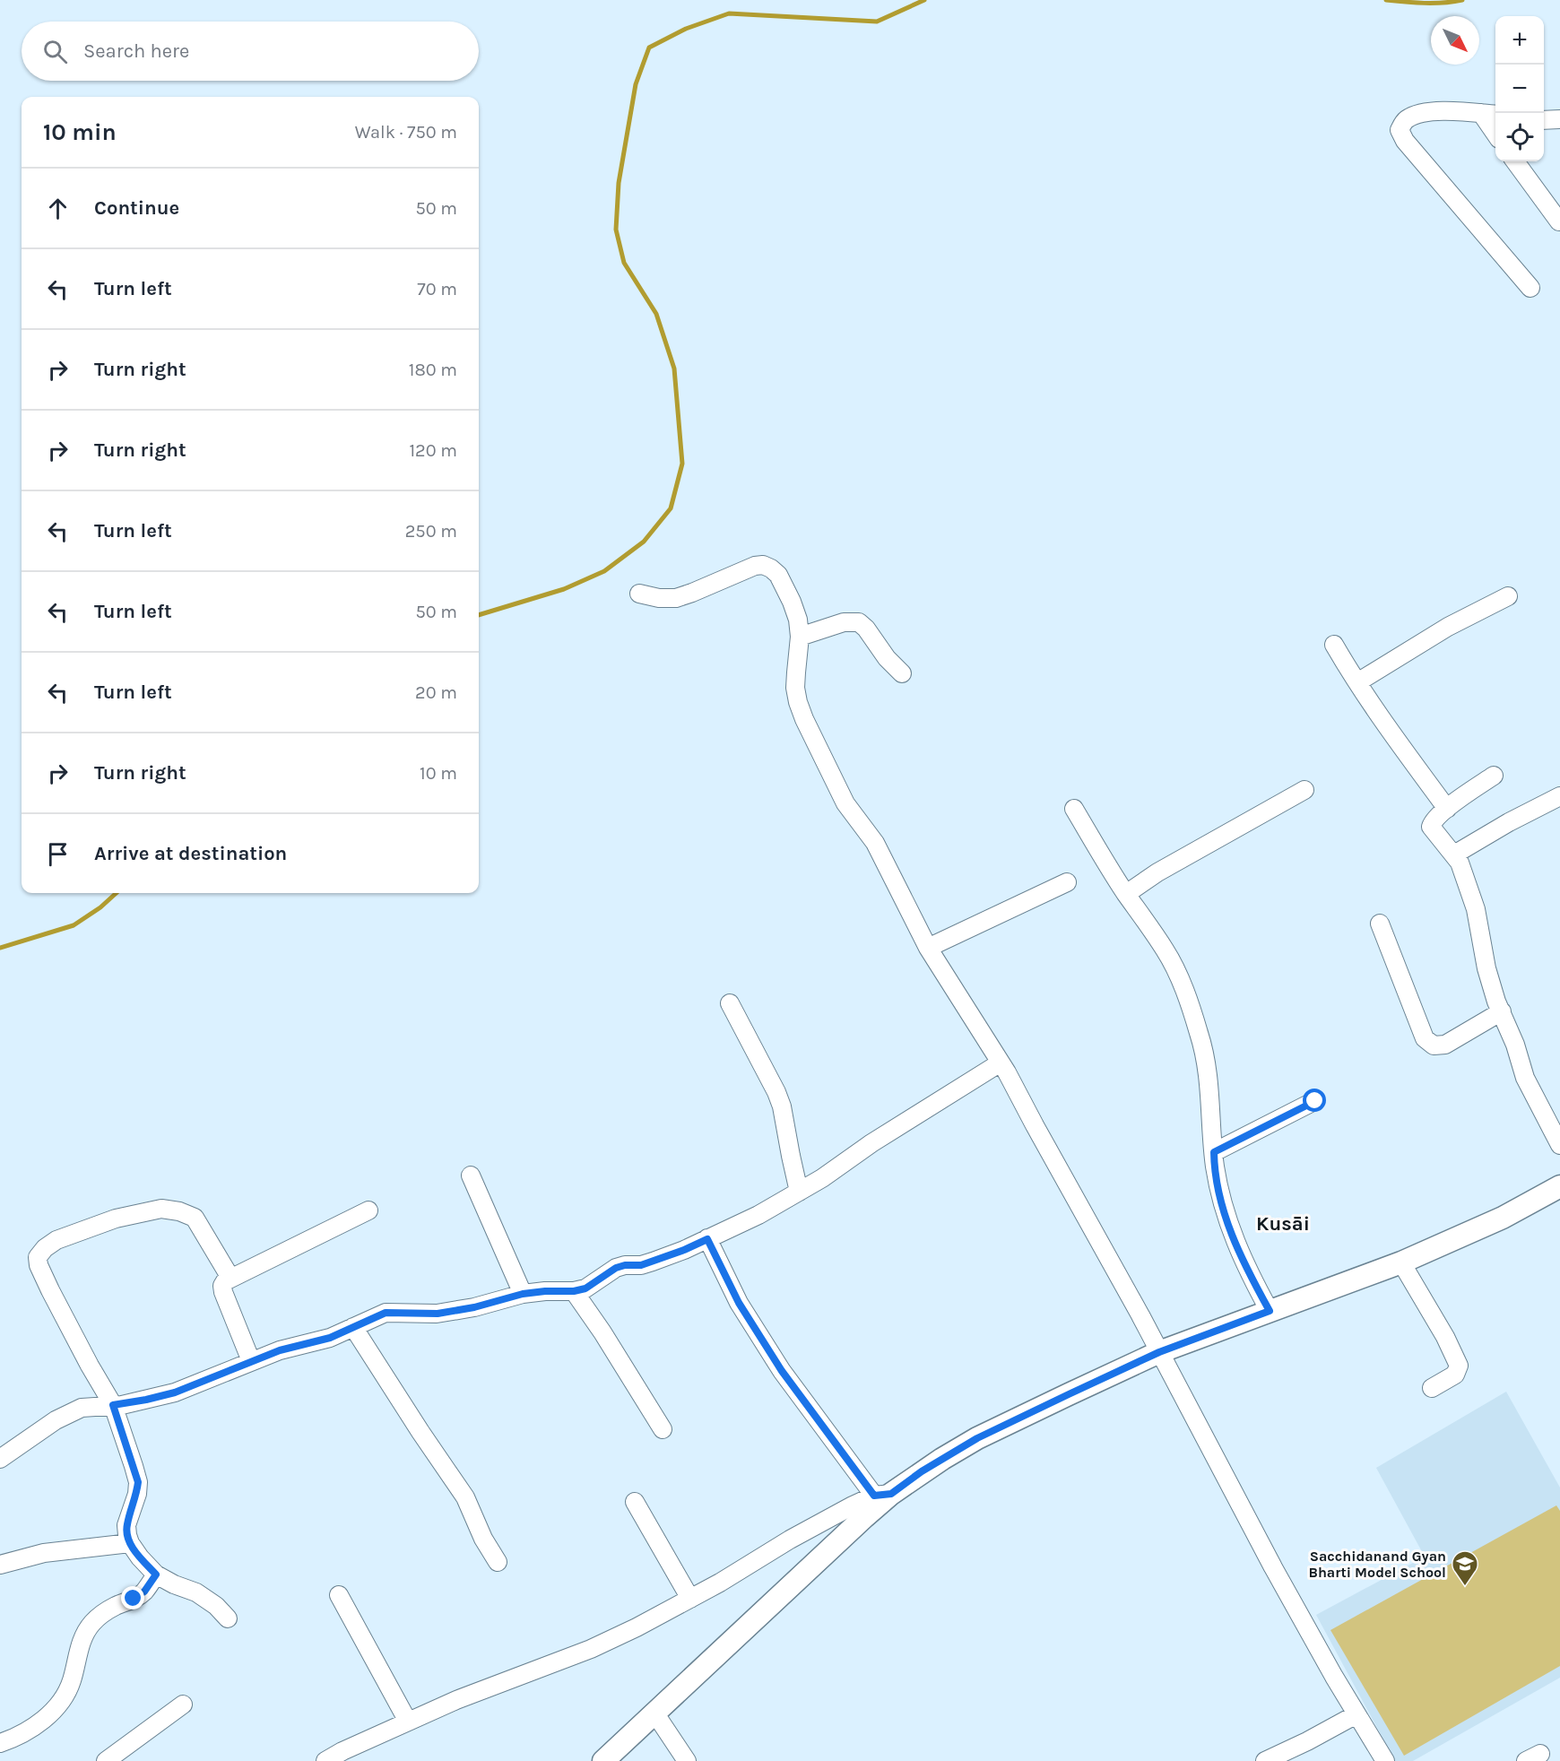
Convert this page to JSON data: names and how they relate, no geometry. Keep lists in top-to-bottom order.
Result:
{
  "districts": ["Kusāi"],
  "places": {
    "school or university": ["Sacchidanand Gyan Bharti Model School"]
  },
  "north": "bottom right",
  "page": {
    "map_buttons": ["+", "−"],
    "search": "Search here",
    "heading": ["10 min", "Walk · 750 m"],
    "list": [
      ["Continue", "50 m"],
      ["Turn left", "70 m"],
      ["Turn right", "180 m"],
      ["Turn right", "120 m"],
      ["Turn left", "250 m"],
      ["Turn left", "50 m"],
      ["Turn left", "20 m"],
      ["Turn right", "10 m"],
      "Arrive at destination"
    ]
  }
}
